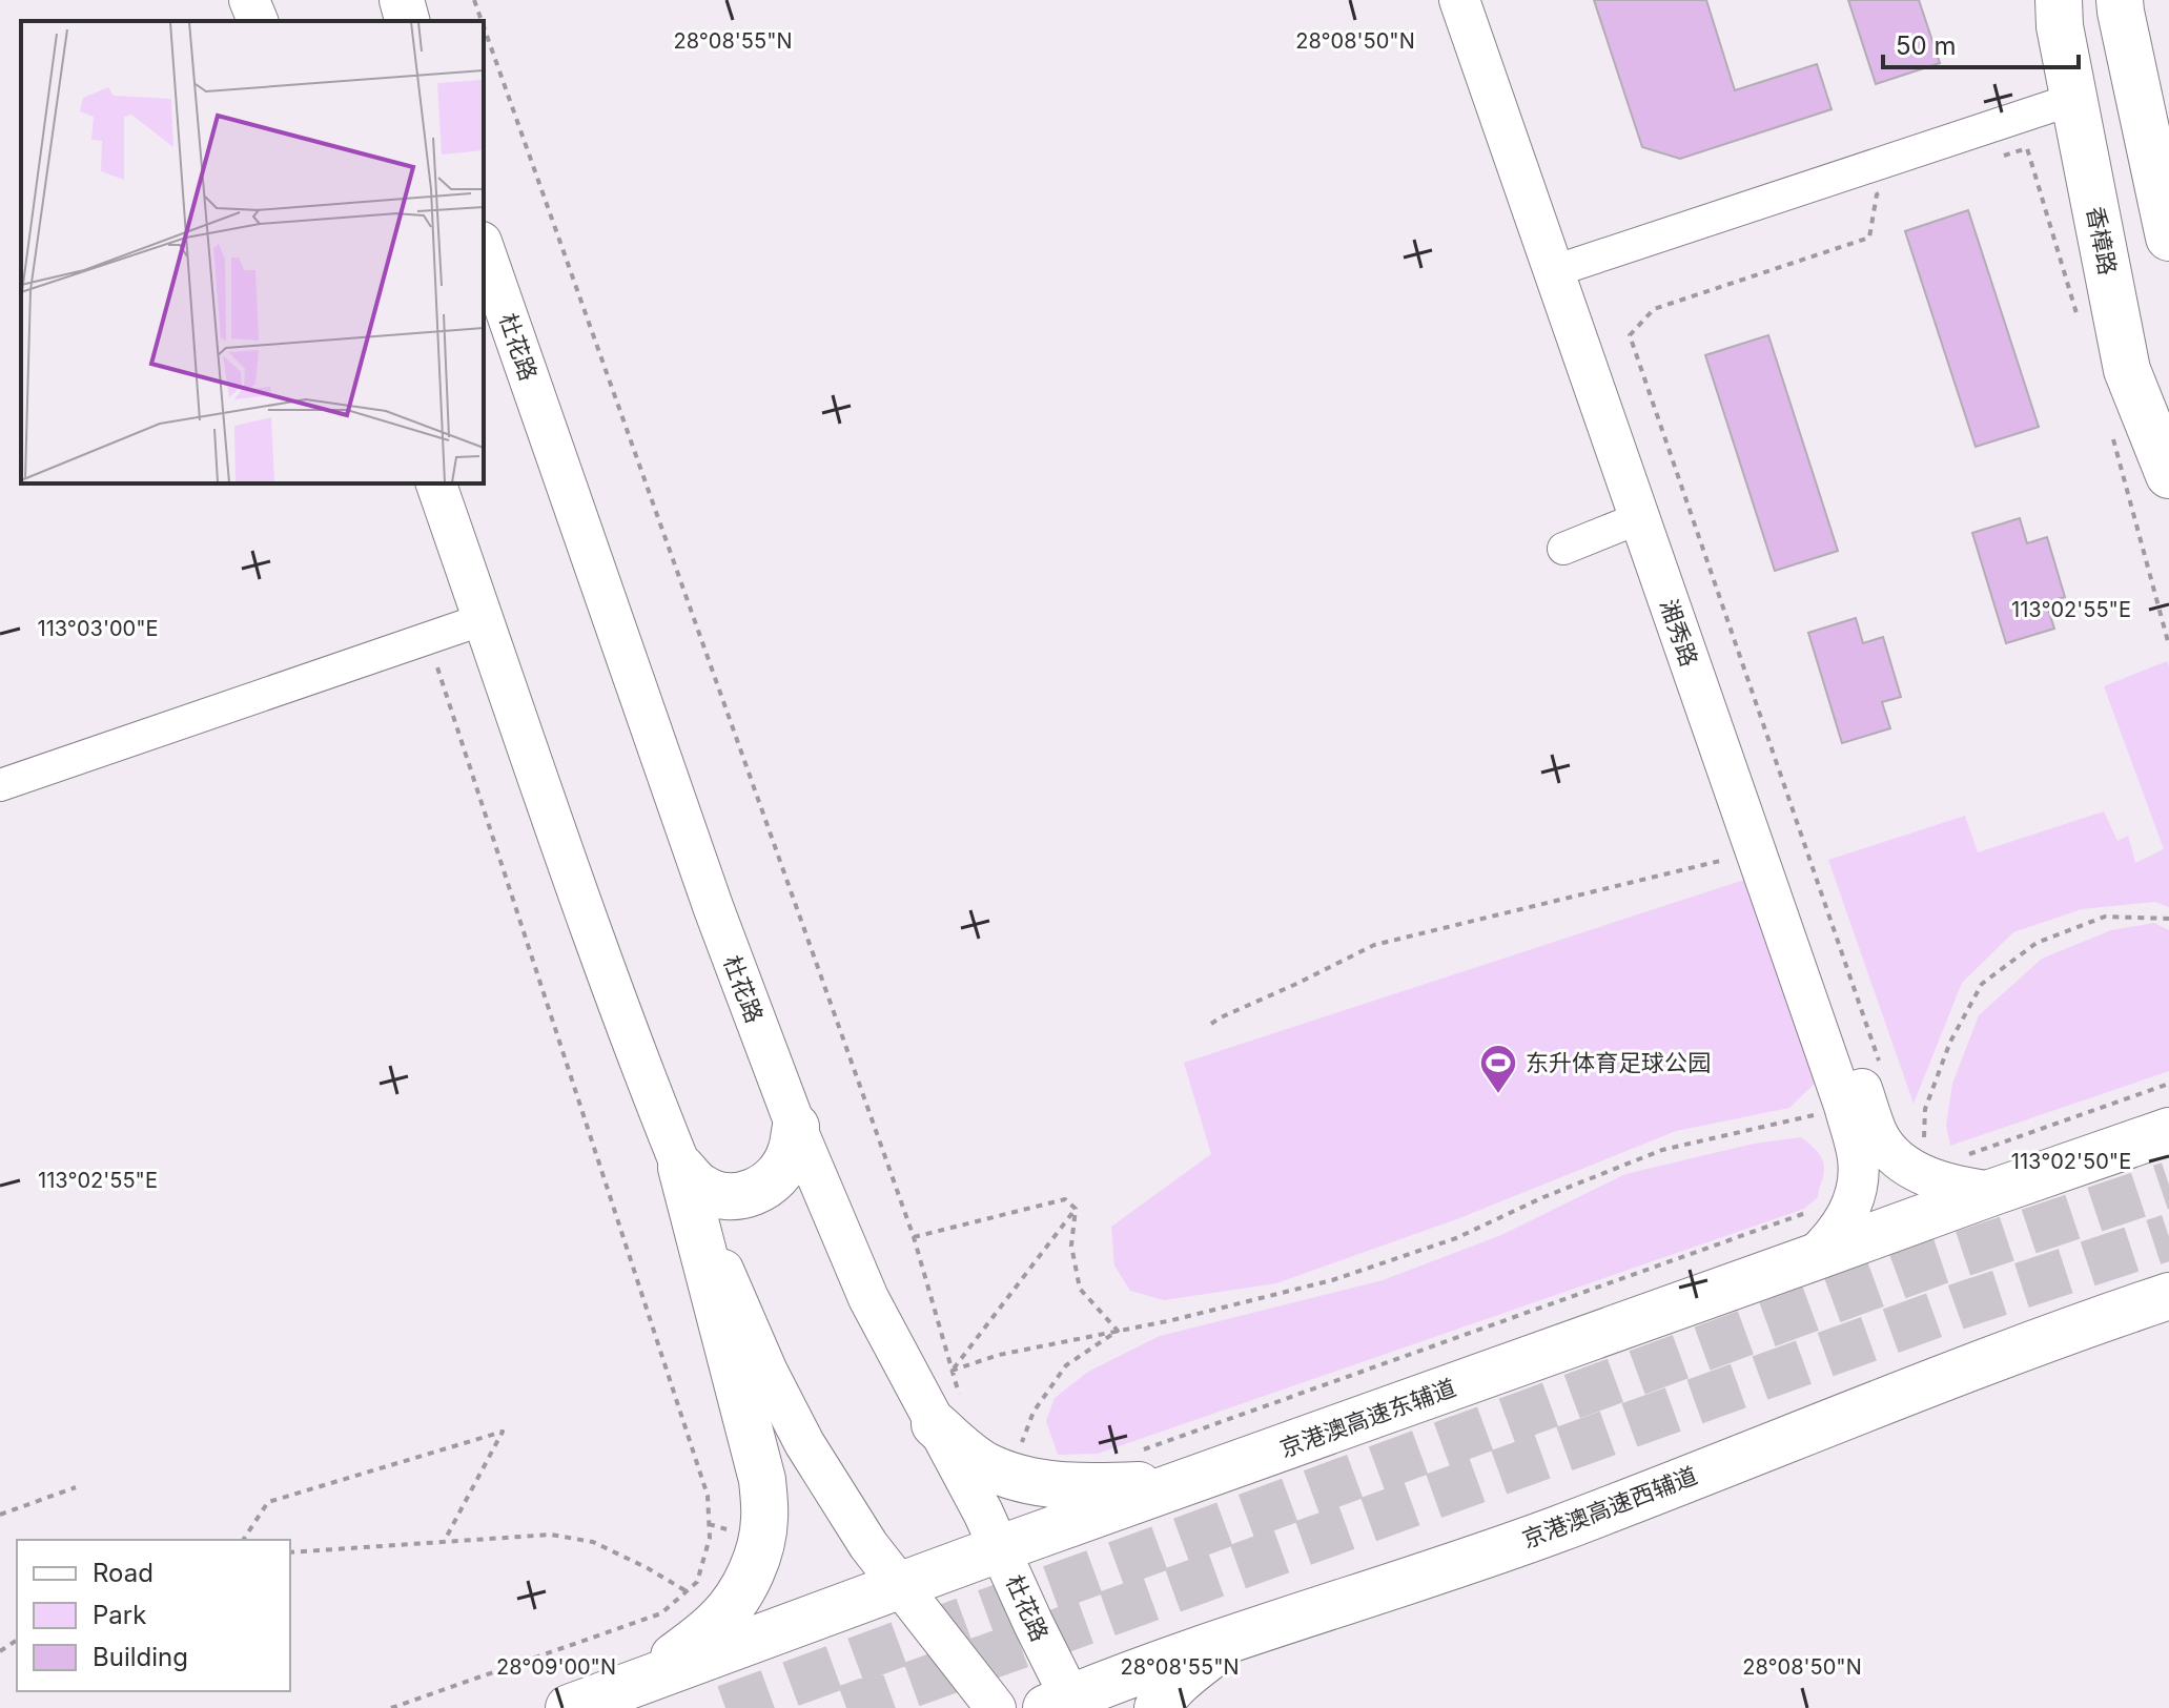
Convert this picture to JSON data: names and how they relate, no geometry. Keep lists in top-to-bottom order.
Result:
{
  "streets": {
    "main road": ["香樟路", "京港澳高速东辅道", "京港澳高速西辅道"],
    "street": ["杜花路", "湘秀路"]
  },
  "crossings": [
    ["杜花路", "京港澳高速东辅道"],
    ["杜花路", "京港澳高速西辅道"],
    ["湘秀路", "京港澳高速东辅道"]
  ],
  "places": {
    "sports": ["东升体育足球公园"]
  },
  "legend": ["Road", "Park", "Building"],
  "scale_bar": "50 m",
  "coordinates": [
    "28°08'55\"N",
    "28°08'50\"N",
    "113°02'55\"E",
    "113°03'00\"E",
    "113°02'50\"E",
    "28°09'00\"N"
  ]
}
